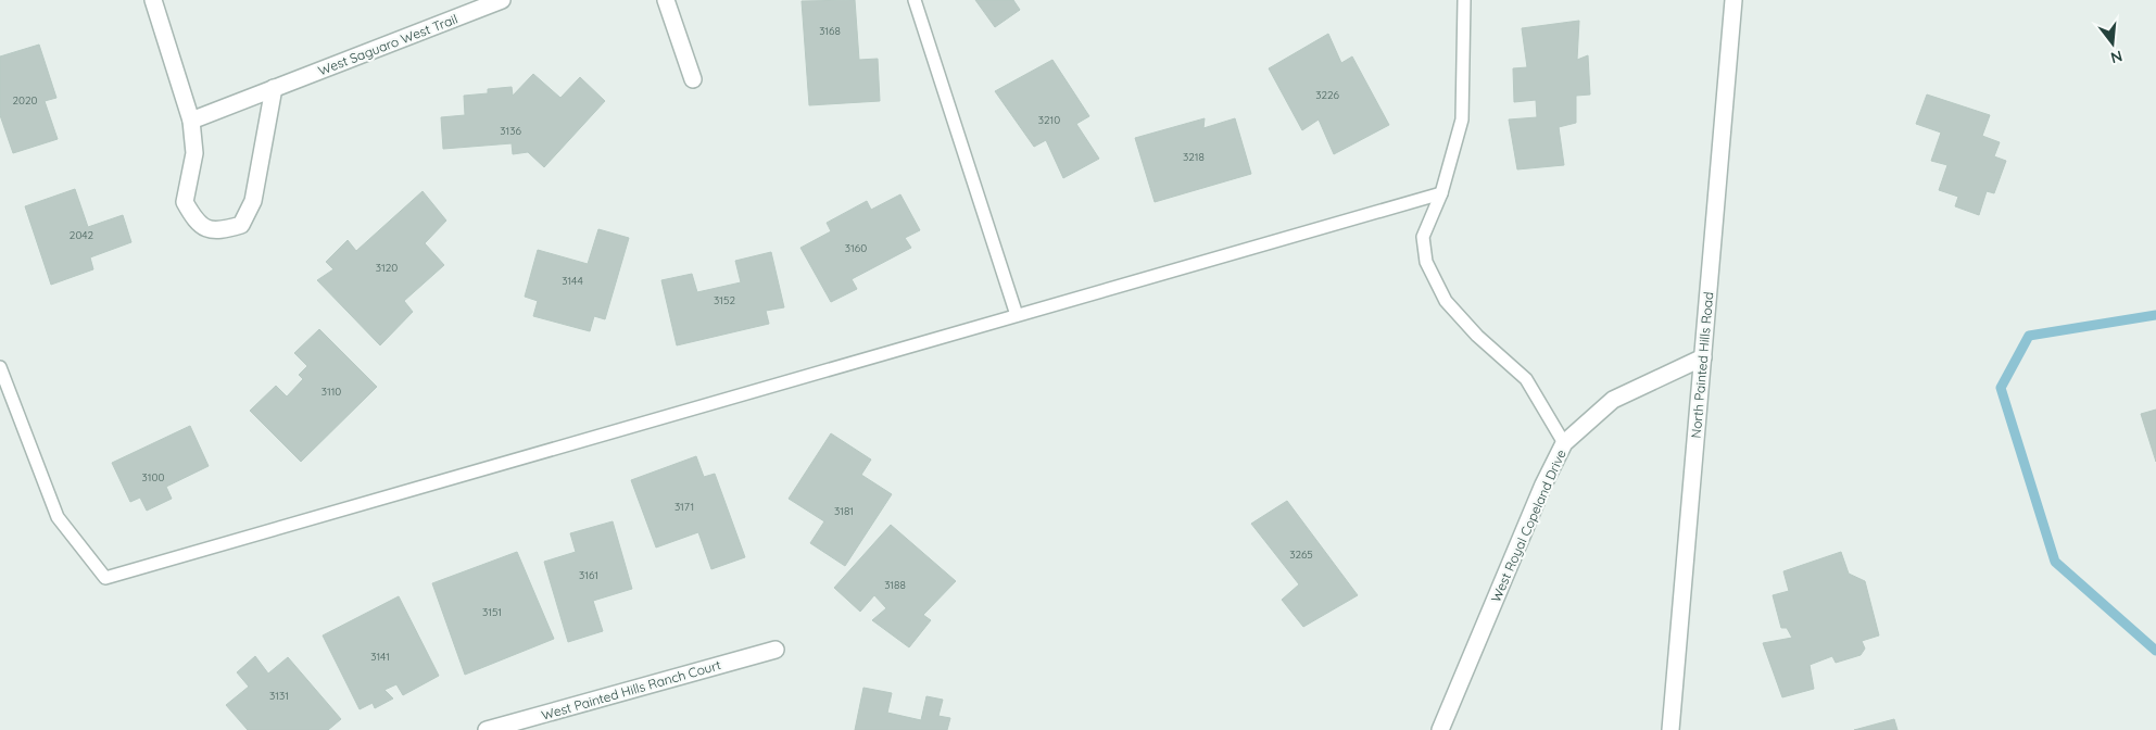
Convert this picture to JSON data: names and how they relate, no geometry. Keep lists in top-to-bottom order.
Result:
{
  "streets": {
    "street": [
      "West Saguaro West Trail",
      "North Painted Hills Road",
      "West Royal Copeland Drive",
      "West Painted Hills Ranch Court"
    ]
  },
  "crossings": [
    ["North Painted Hills Road", "West Royal Copeland Drive"]
  ],
  "house_numbers": [
    "3168",
    "3226",
    "2020",
    "3210",
    "3136",
    "3218",
    "2042",
    "3160",
    "3120",
    "3144",
    "3152",
    "3110",
    "3100",
    "3171",
    "3181",
    "3265",
    "3161",
    "3188",
    "3151",
    "3141",
    "3131"
  ],
  "north": "bottom"
}
